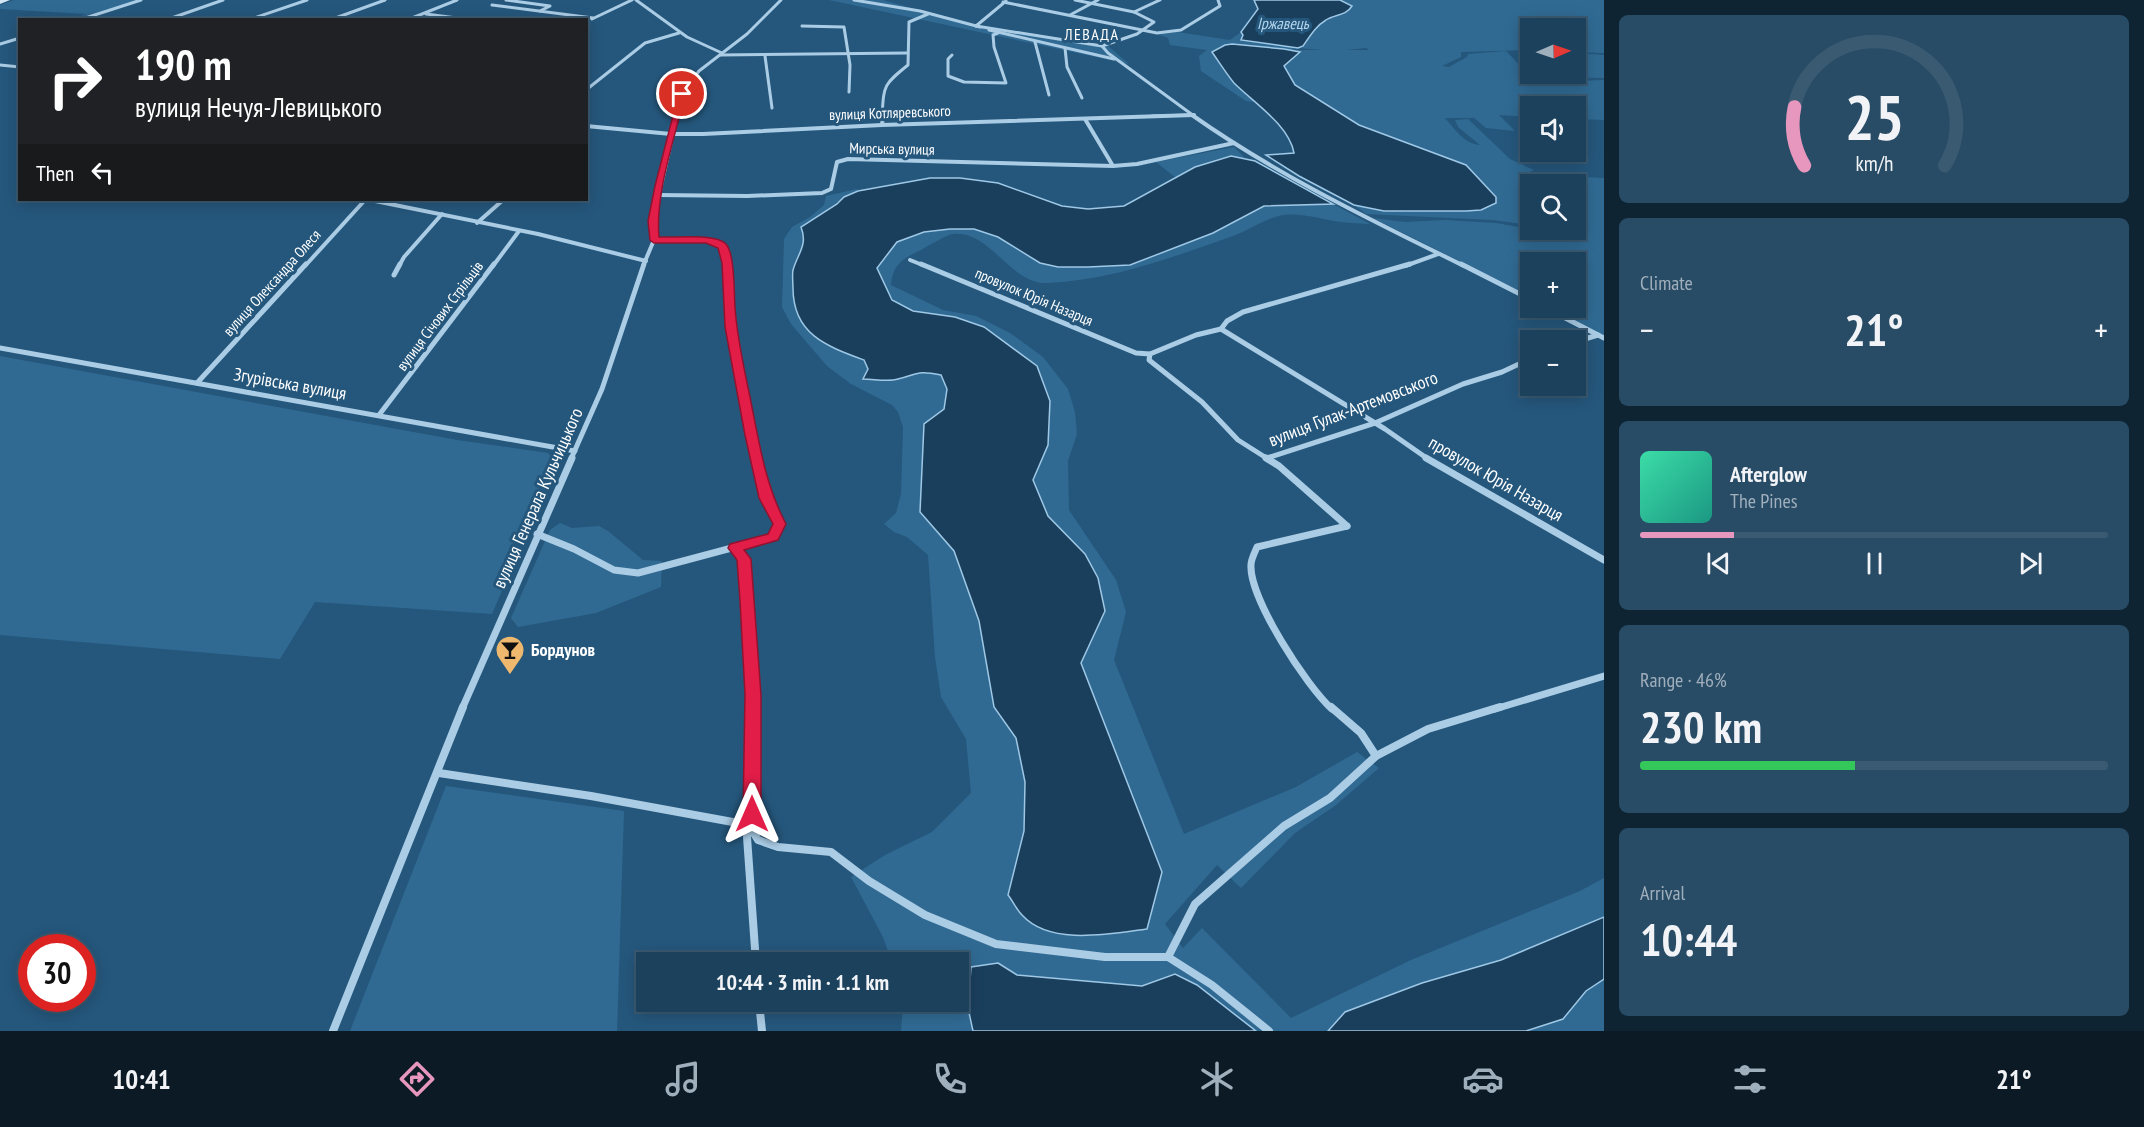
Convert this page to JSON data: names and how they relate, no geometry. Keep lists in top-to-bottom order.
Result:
{
  "streets": {
    "street": [
      "вулиця Котляревського",
      "Мирська вулиця",
      "вулиця Олександра Олеся",
      "провулок Юрія Назарця",
      "вулиця Січових Стрільців",
      "Згурівська вулиця",
      "вулиця Гулак-Артемовського",
      "вулиця Генерала Кульчицького"
    ]
  },
  "crossings": [
    ["вулиця Котляревського", "вулиця Генерала Кульчицького"],
    ["Мирська вулиця", "вулиця Генерала Кульчицького"],
    ["вулиця Олександра Олеся", "Згурівська вулиця"],
    ["провулок Юрія Назарця", "вулиця Гулак-Артемовського"],
    ["вулиця Січових Стрільців", "Згурівська вулиця"],
    ["Згурівська вулиця", "вулиця Генерала Кульчицького"]
  ],
  "districts": ["ЛЕВАДА"],
  "water": ["Іржавець"],
  "places": {
    "bar": ["Бордунов"]
  },
  "north": "right",
  "page": {
    "map_buttons": ["+", "−"],
    "turn": ["190 m", "вулиця Нечуя-Левицького"],
    "then": "Then",
    "tile": [
      "Climate",
      ["Range · 46%", "230 km"],
      ["Arrival", "10:44"]
    ],
    "heat": ["−", "21°", "+"],
    "song": ["Afterglow", "The Pines"],
    "limit": "30",
    "trip": "10:44 · 3 min · 1.1 km",
    "tabs": ["10:41", "21°"],
    "gauge": ["25", "km/h"]
  }
}
